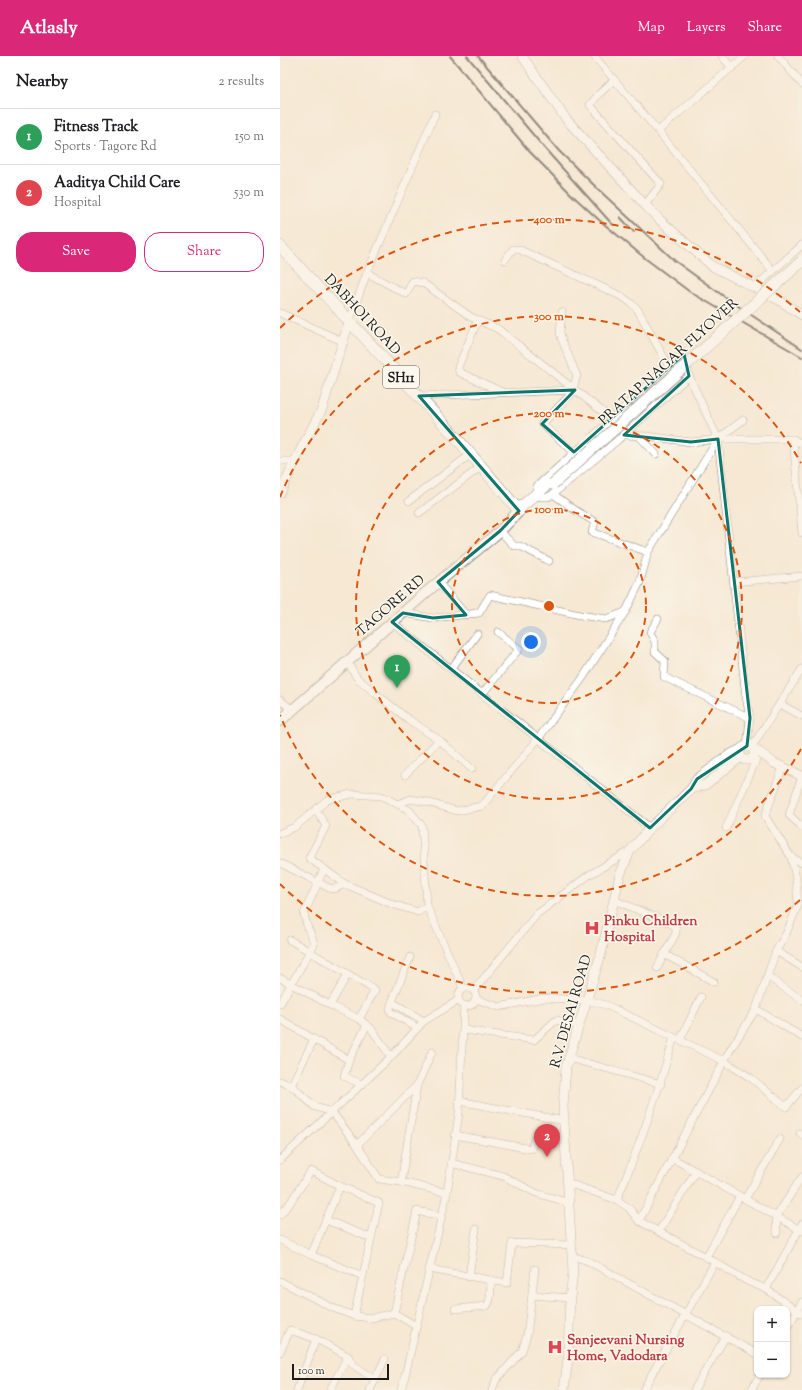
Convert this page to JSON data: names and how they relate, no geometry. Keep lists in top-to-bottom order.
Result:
{
  "streets": {
    "main road": [
      "DABHOI ROAD",
      "PRATAP NAGAR FLYOVER",
      "SH11",
      "TAGORE RD"
    ],
    "street": ["R.V. DESAI ROAD"]
  },
  "crossings": [
    ["DABHOI ROAD", "PRATAP NAGAR FLYOVER"],
    ["DABHOI ROAD", "TAGORE RD"],
    ["PRATAP NAGAR FLYOVER", "TAGORE RD"]
  ],
  "places": {
    "hospital": ["Pinku Children Hospital", "Sanjeevani Nursing Home, Vadodara"]
  },
  "scale_bar": "100 m",
  "page": {
    "header": "Atlasly",
    "nav": ["Map", "Layers", "Share"],
    "heading": ["Nearby", "2 results"],
    "list": [
      {
        "mark": "1",
        "name": "Fitness Track",
        "note": "Sports · Tagore Rd",
        "value": "150 m"
      },
      {
        "mark": "2",
        "name": "Aaditya Child Care",
        "note": "Hospital",
        "value": "530 m"
      }
    ],
    "buttons": ["Save", "Share"],
    "pins": ["1", "2"],
    "map_buttons": ["+", "−"],
    "scale": "100 m"
  },
  "rings": [
    "400 m",
    "300 m",
    "200 m",
    "100 m"
  ]
}
